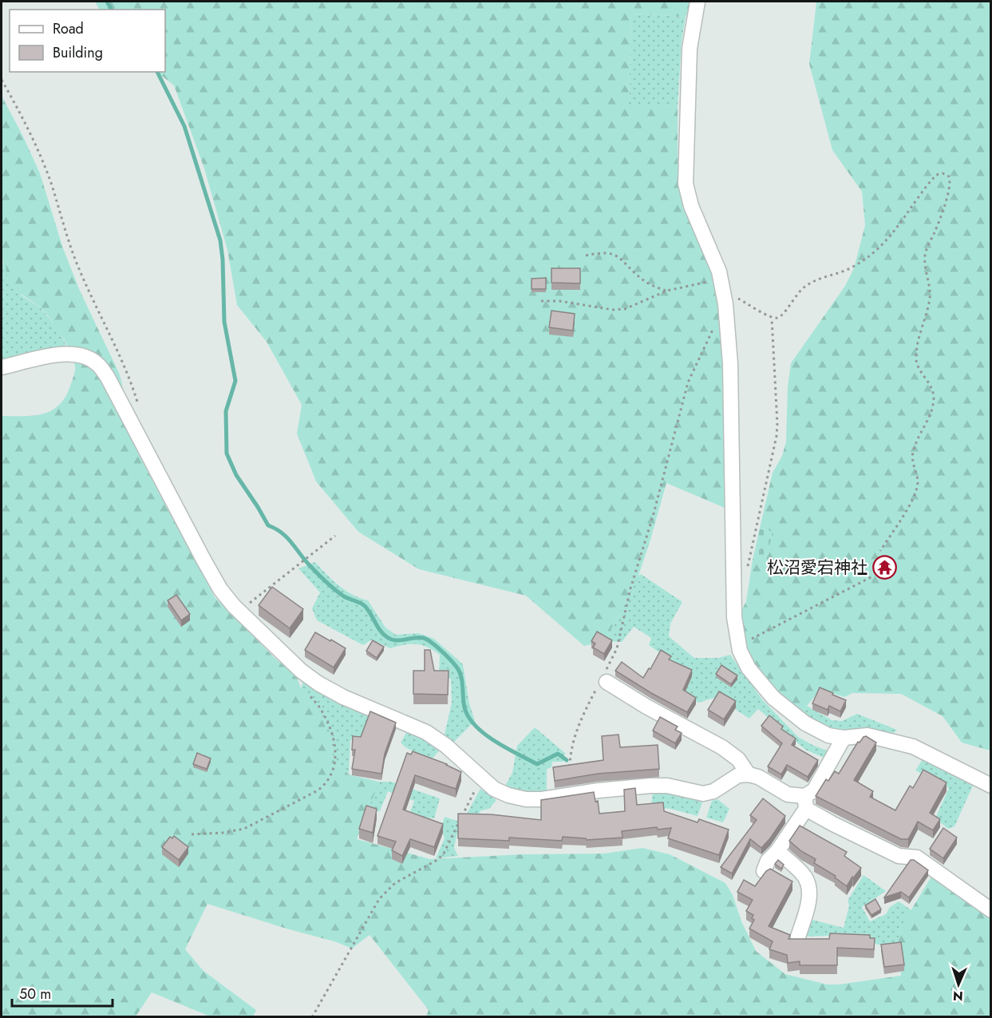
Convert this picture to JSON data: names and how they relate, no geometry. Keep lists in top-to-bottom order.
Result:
{
  "places": {
    "temple": ["松沼愛宕神社"]
  },
  "legend": ["Road", "Building"],
  "scale_bar": "50 m",
  "north": "bottom"
}
